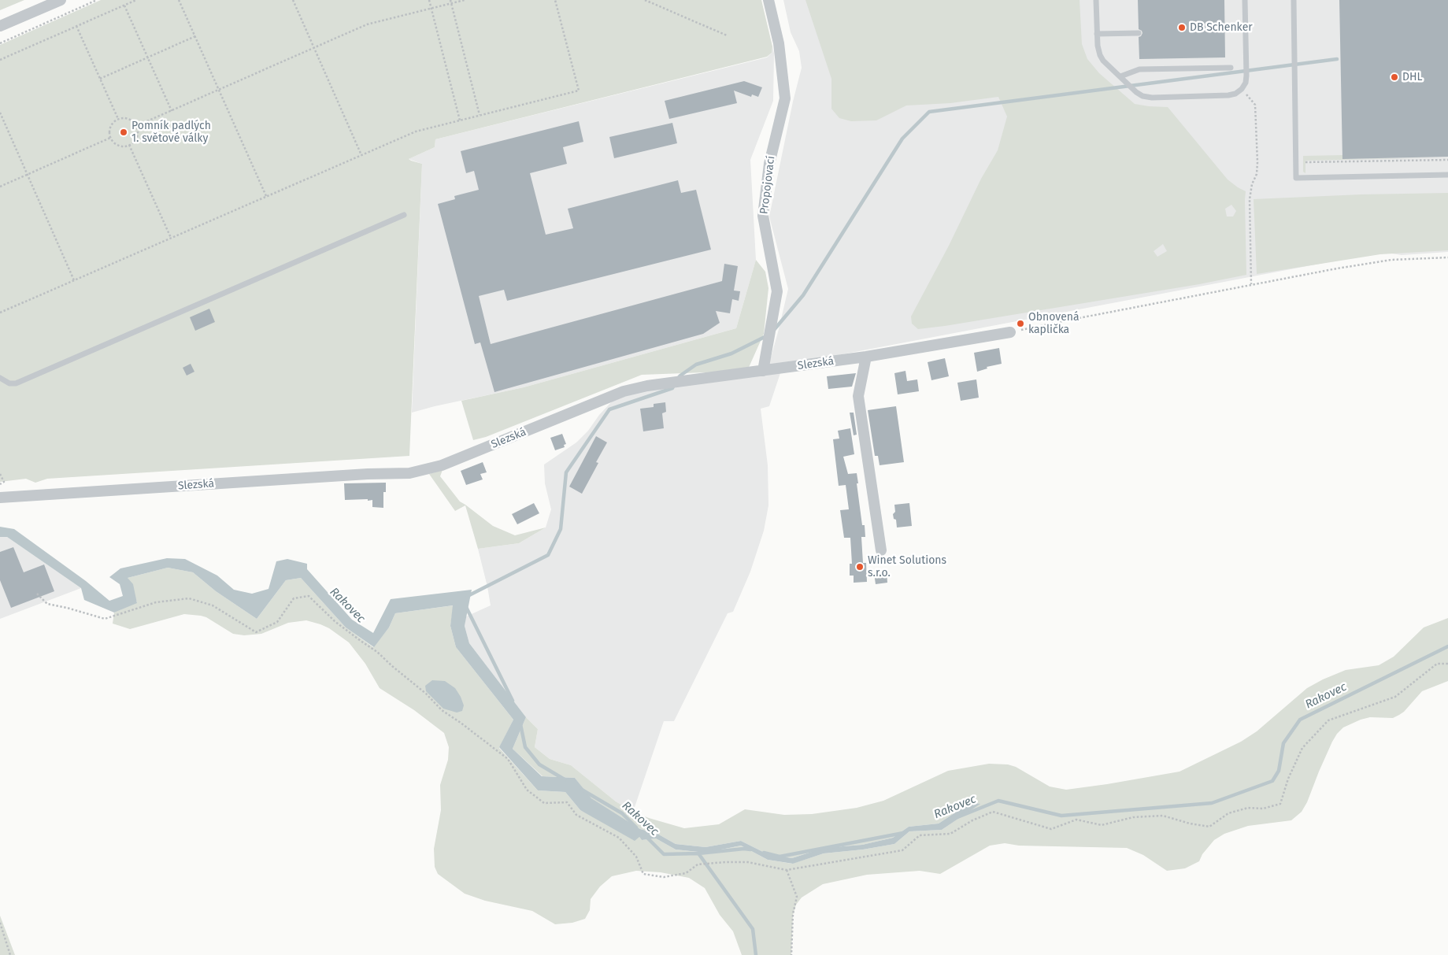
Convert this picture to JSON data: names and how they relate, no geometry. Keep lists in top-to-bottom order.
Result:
{
  "streets": {
    "street": ["Propojovací", "Slezská"]
  },
  "crossings": [
    ["Propojovací", "Slezská"]
  ],
  "water": ["Rakovec"],
  "places": [
    "DB Schenker",
    "DHL",
    "Pomník padlých 1. světové války",
    "Obnovená kaplička",
    "Winet Solutions s.r.o."
  ]
}
